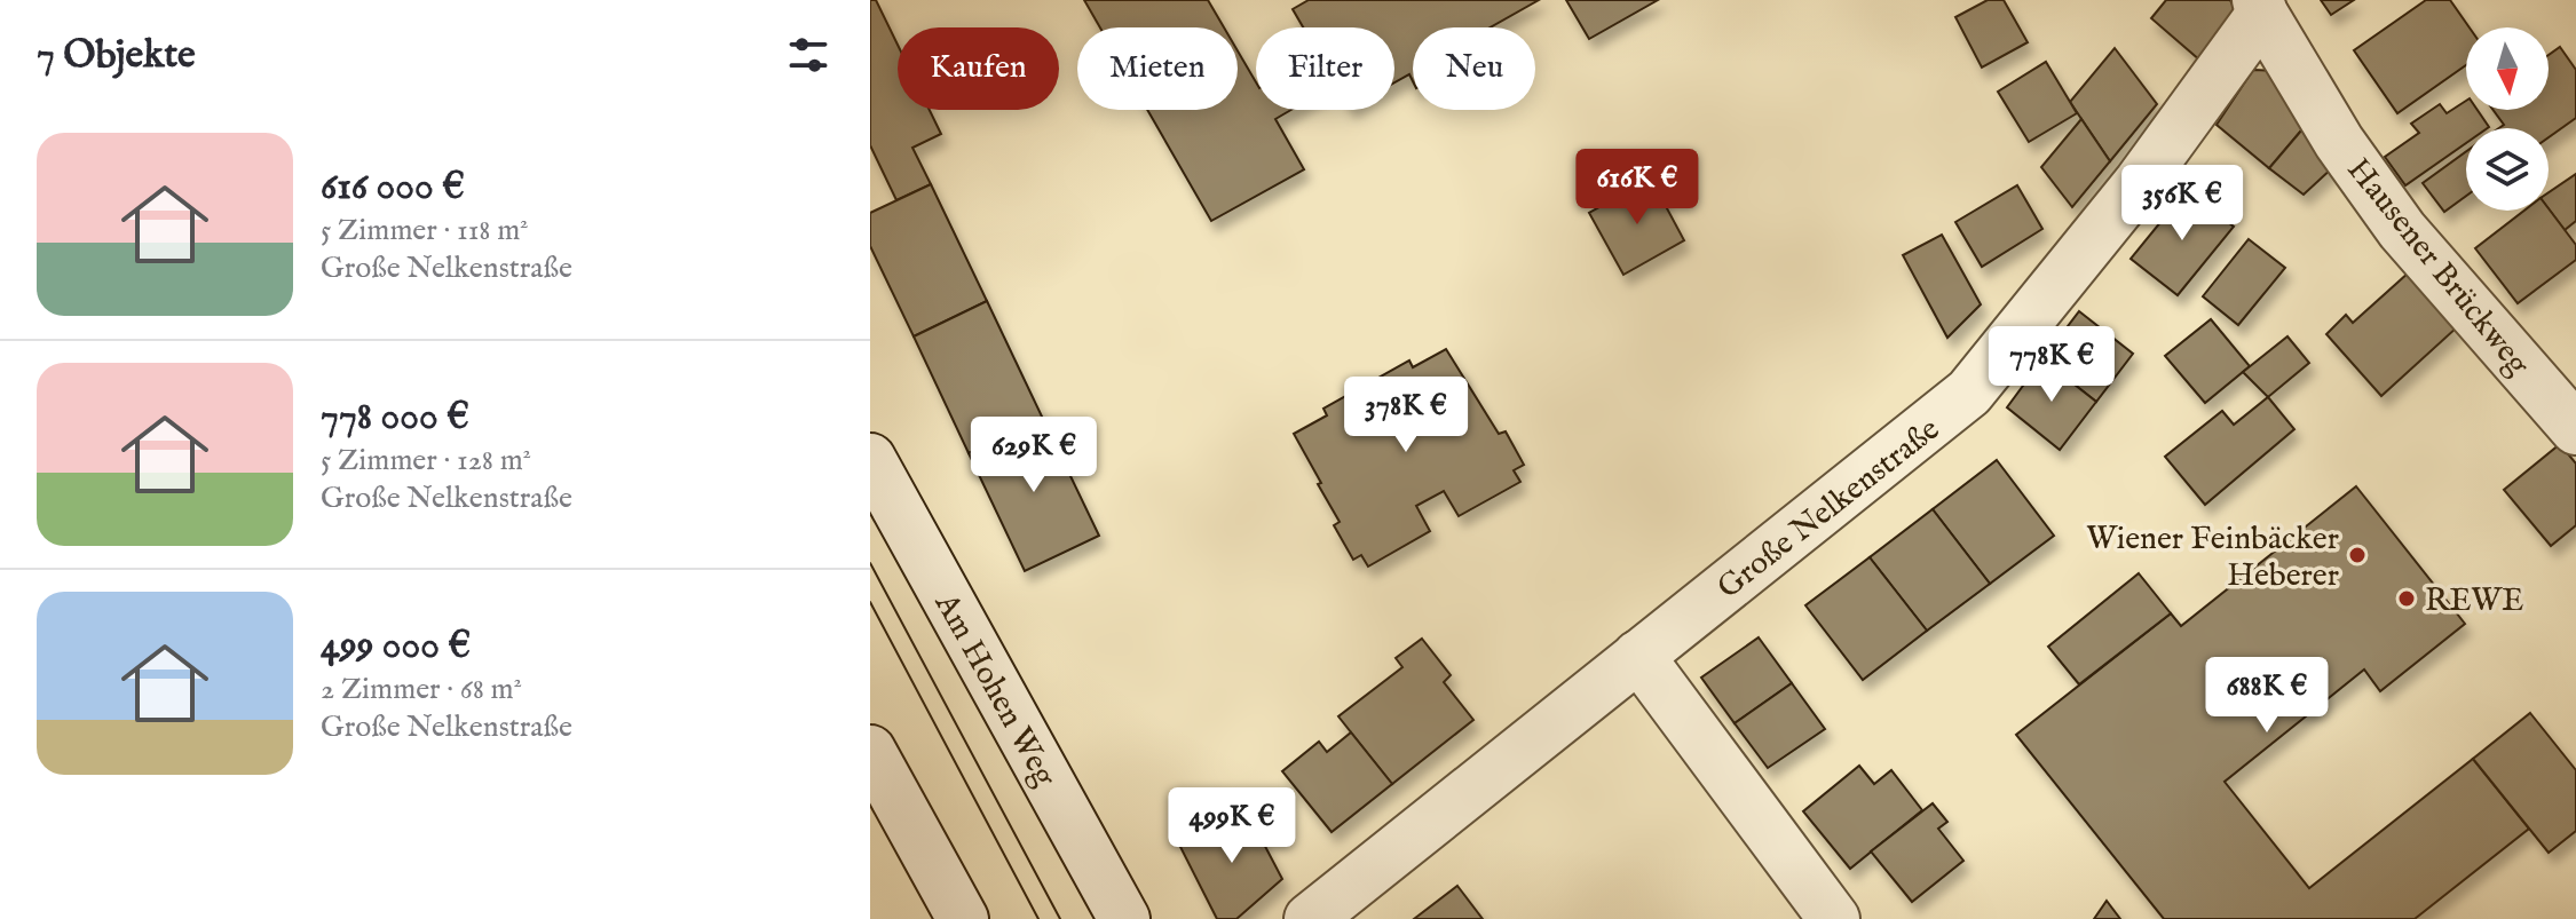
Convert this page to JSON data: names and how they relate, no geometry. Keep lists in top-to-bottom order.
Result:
{
  "streets": {
    "street": ["Hausener Brückweg", "Große Nelkenstraße", "Am Hohen Weg"]
  },
  "crossings": [
    ["Hausener Brückweg", "Große Nelkenstraße"]
  ],
  "places": ["Wiener Feinbäcker Heberer", "REWE"],
  "north": "bottom",
  "page": {
    "heading": "7 Objekte",
    "chip": [
      "Kaufen",
      "Mieten",
      "Filter",
      "Neu"
    ],
    "list": [
      {
        "name": "616 000 €",
        "note": "5 Zimmer · 118 m² · Große Nelkenstraße"
      },
      {
        "name": "778 000 €",
        "note": "5 Zimmer · 128 m² · Große Nelkenstraße"
      },
      {
        "name": "499 000 €",
        "note": "2 Zimmer · 68 m² · Große Nelkenstraße"
      }
    ],
    "price": [
      "616K €",
      "356K €",
      "778K €",
      "378K €",
      "629K €",
      "688K €",
      "499K €"
    ]
  }
}
